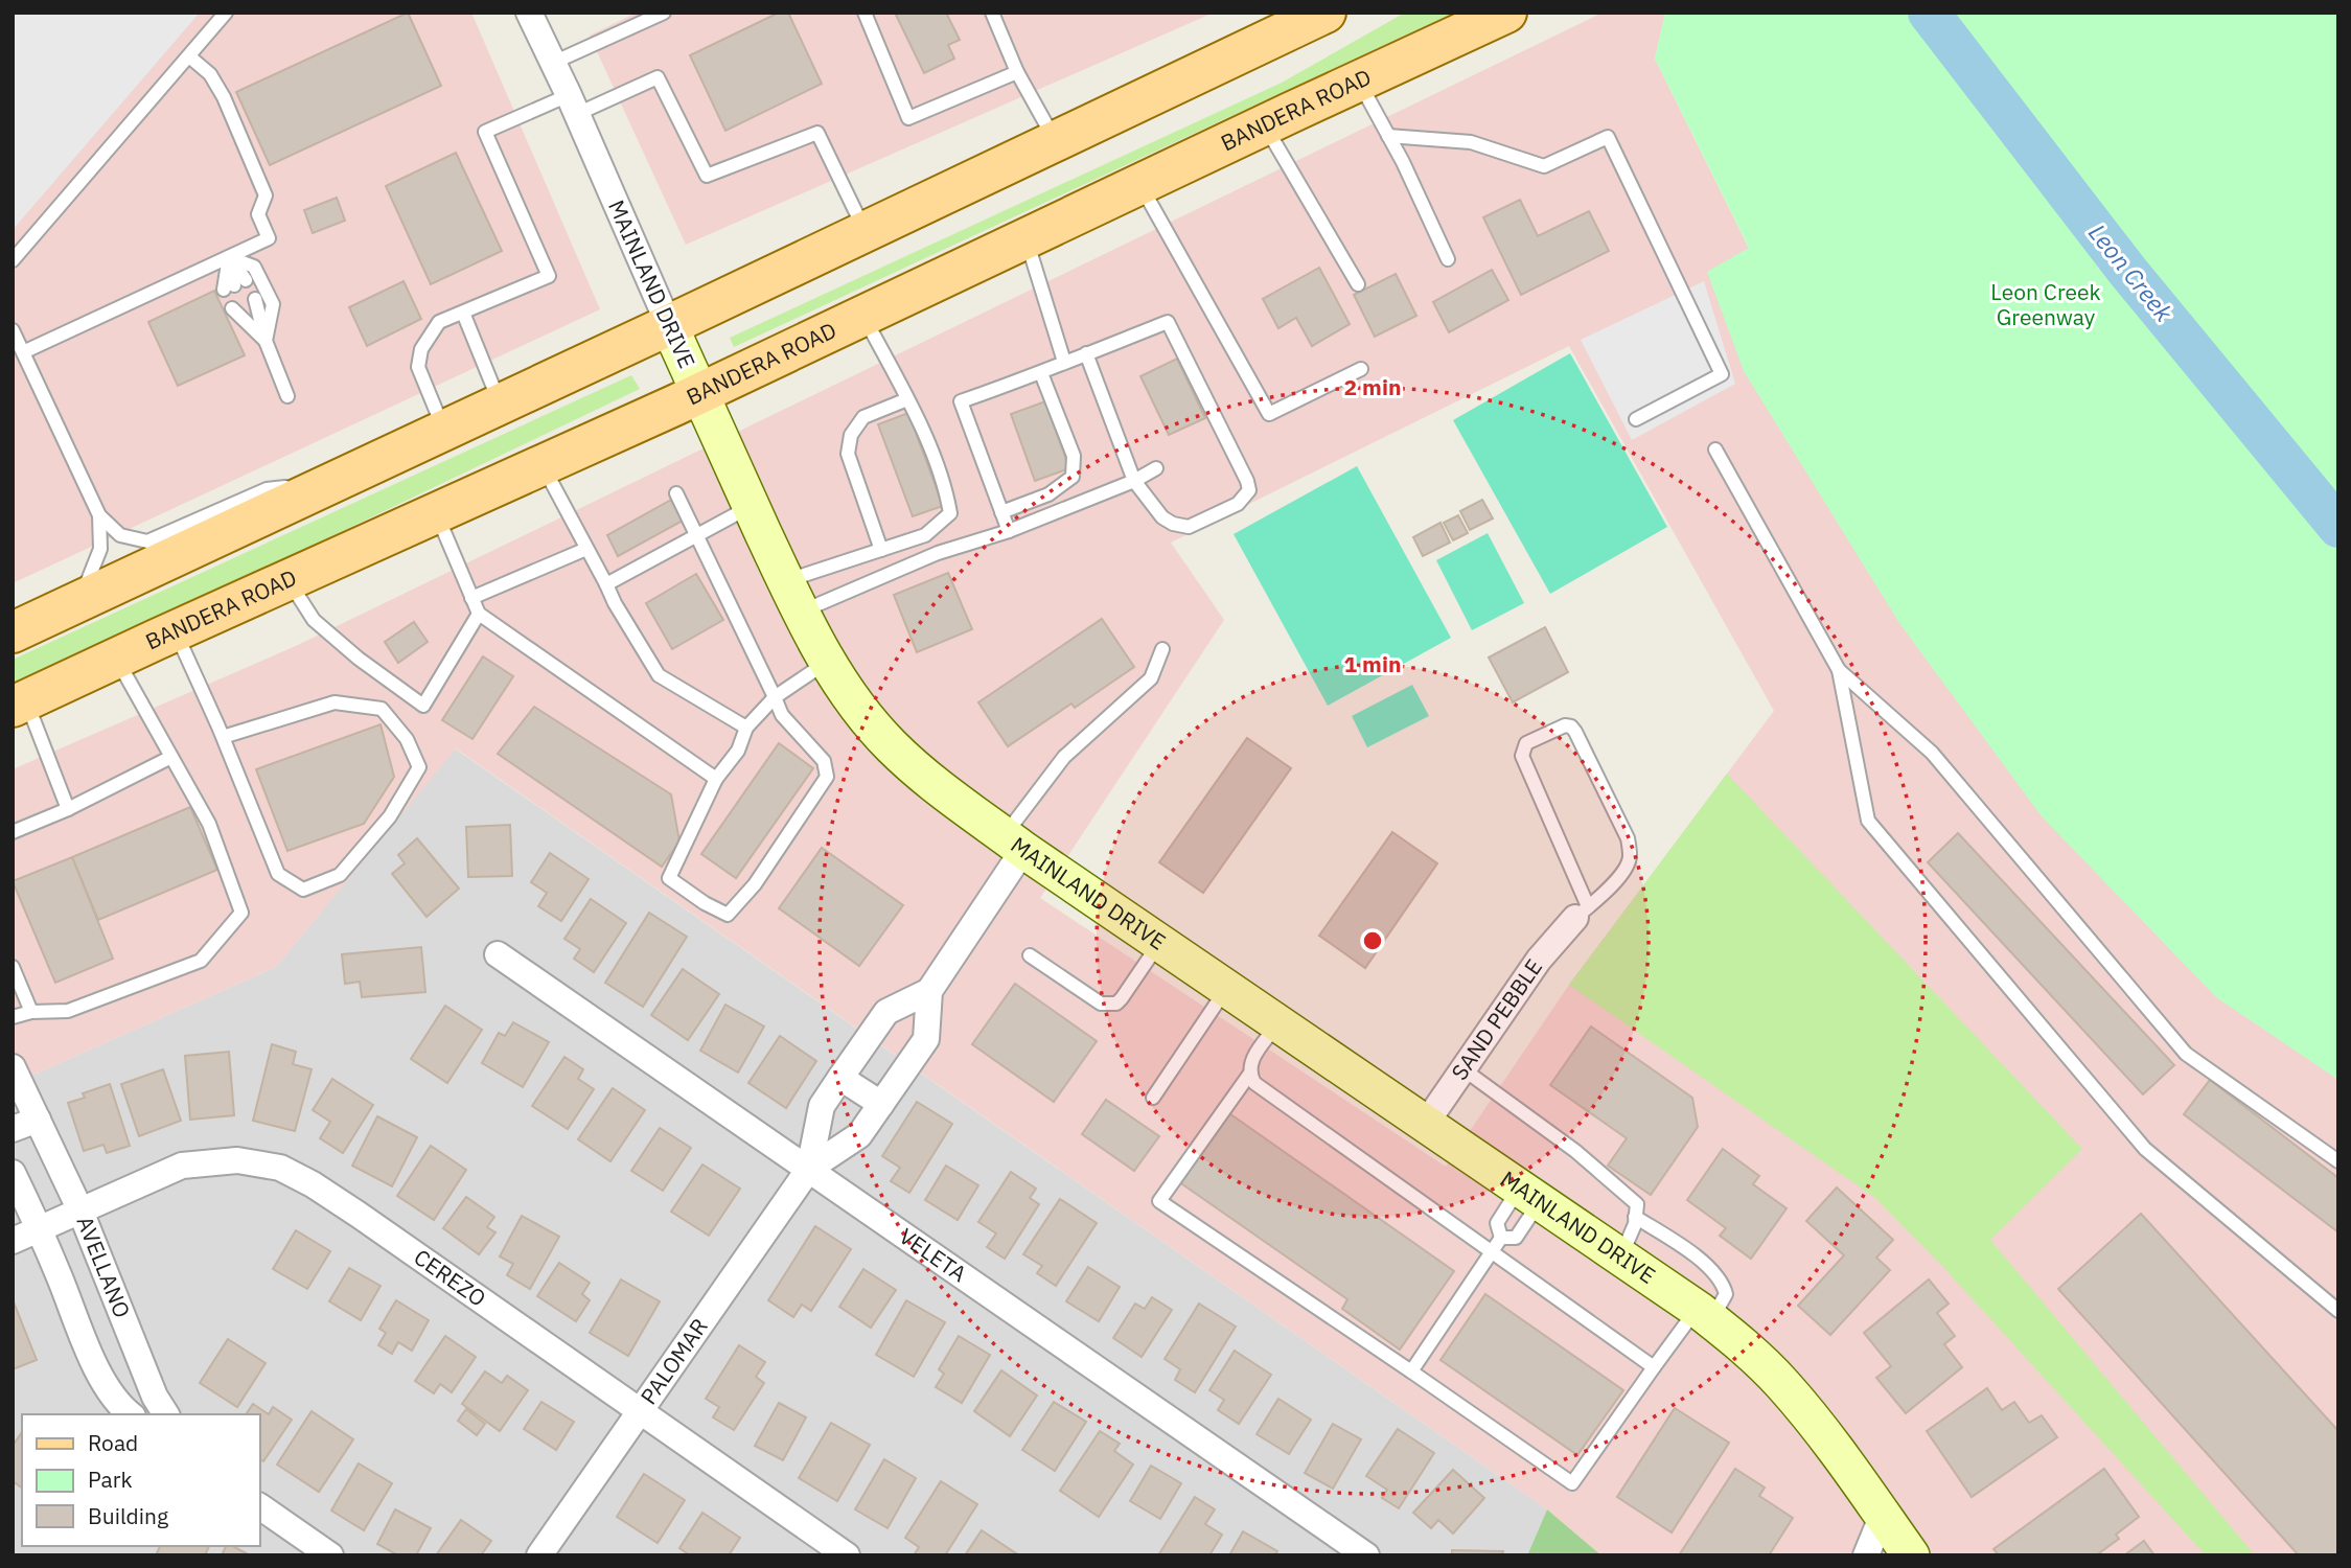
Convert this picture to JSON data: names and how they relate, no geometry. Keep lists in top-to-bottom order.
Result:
{
  "streets": {
    "main road": ["BANDERA ROAD", "MAINLAND DRIVE"],
    "street": [
      "SAND PEBBLE",
      "VELETA",
      "AVELLANO",
      "CEREZO",
      "PALOMAR"
    ]
  },
  "crossings": [
    ["BANDERA ROAD", "MAINLAND DRIVE"],
    ["MAINLAND DRIVE", "SAND PEBBLE"],
    ["MAINLAND DRIVE", "PALOMAR"],
    ["VELETA", "PALOMAR"],
    ["AVELLANO", "CEREZO"],
    ["CEREZO", "PALOMAR"]
  ],
  "water": ["Leon Creek"],
  "parks": ["Leon Creek Greenway"],
  "legend": ["Road", "Park", "Building"],
  "rings": ["2 min", "1 min"]
}
